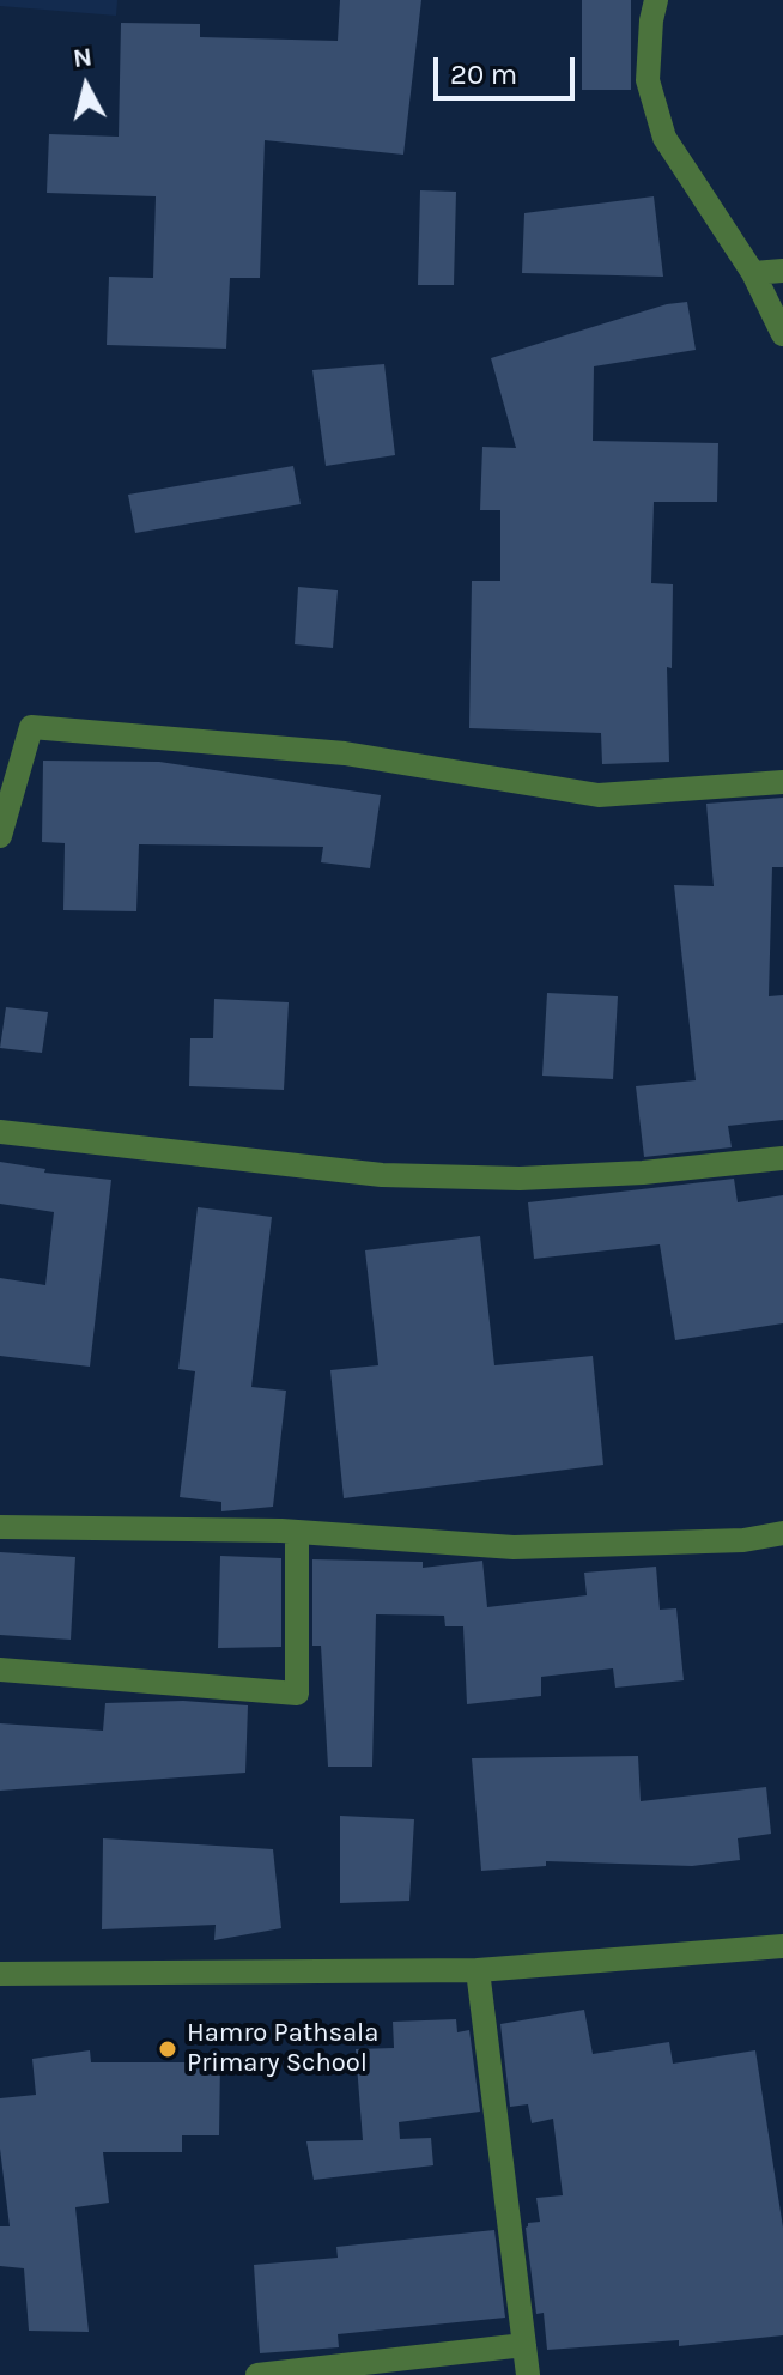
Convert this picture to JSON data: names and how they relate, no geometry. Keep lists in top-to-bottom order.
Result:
{
  "places": ["Hamro Pathsala Primary School"],
  "scale_bar": "20 m",
  "north": "top"
}
